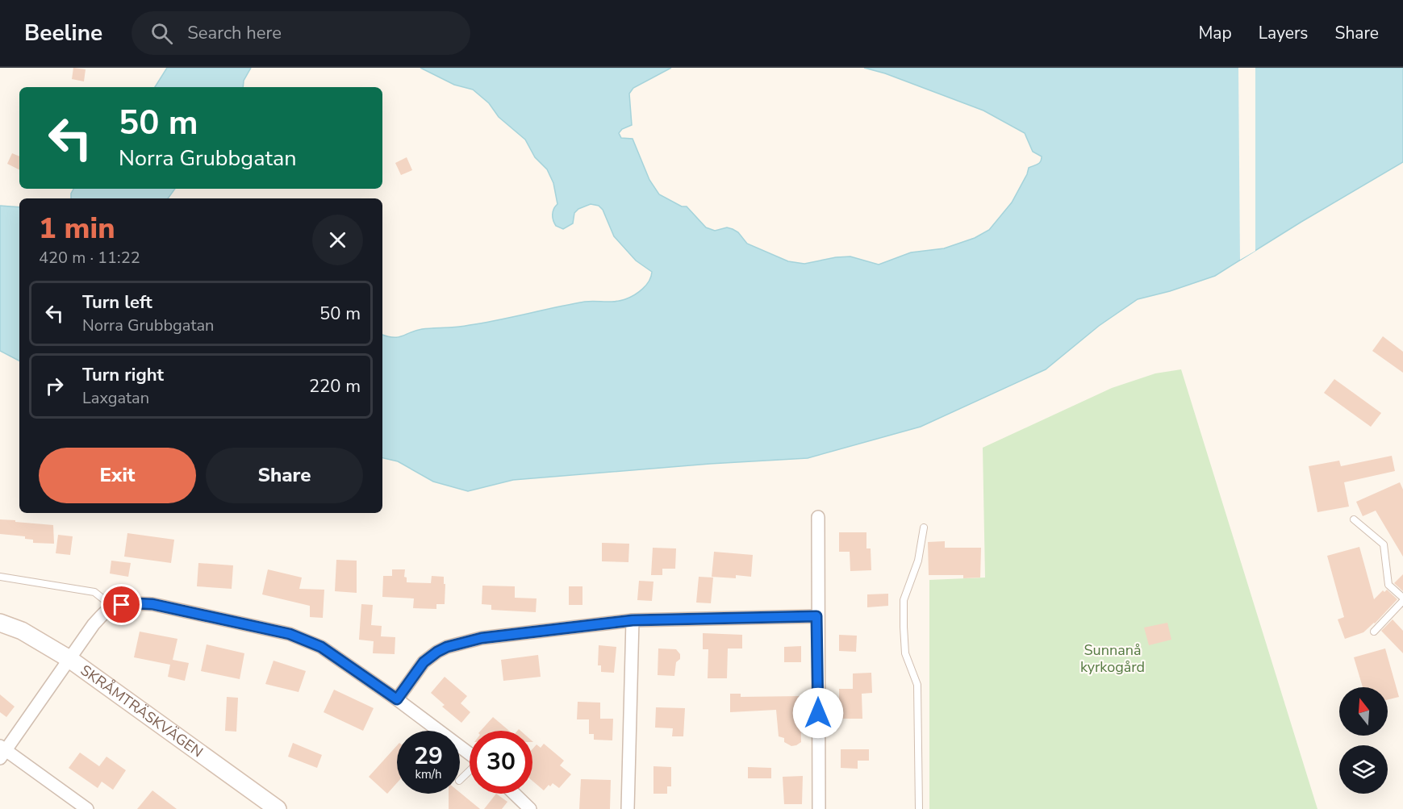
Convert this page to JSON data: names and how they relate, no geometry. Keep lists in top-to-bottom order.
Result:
{
  "streets": {
    "main road": ["SKRÅMTRÄSKVÄGEN"]
  },
  "parks": ["Sunnanå kyrkogård"],
  "north": "top",
  "page": {
    "header": "Beeline",
    "search": "Search here",
    "nav": ["Map", "Layers", "Share"],
    "turn": ["50 m", "Norra Grubbgatan"],
    "heading": ["1 min", "420 m · 11:22"],
    "list": [
      {
        "name": "Turn left",
        "note": "Norra Grubbgatan",
        "value": "50 m"
      },
      {
        "name": "Turn right",
        "note": "Laxgatan",
        "value": "220 m"
      }
    ],
    "buttons": ["Exit", "Share"],
    "speed": "29 km/h",
    "limit": "30"
  }
}
